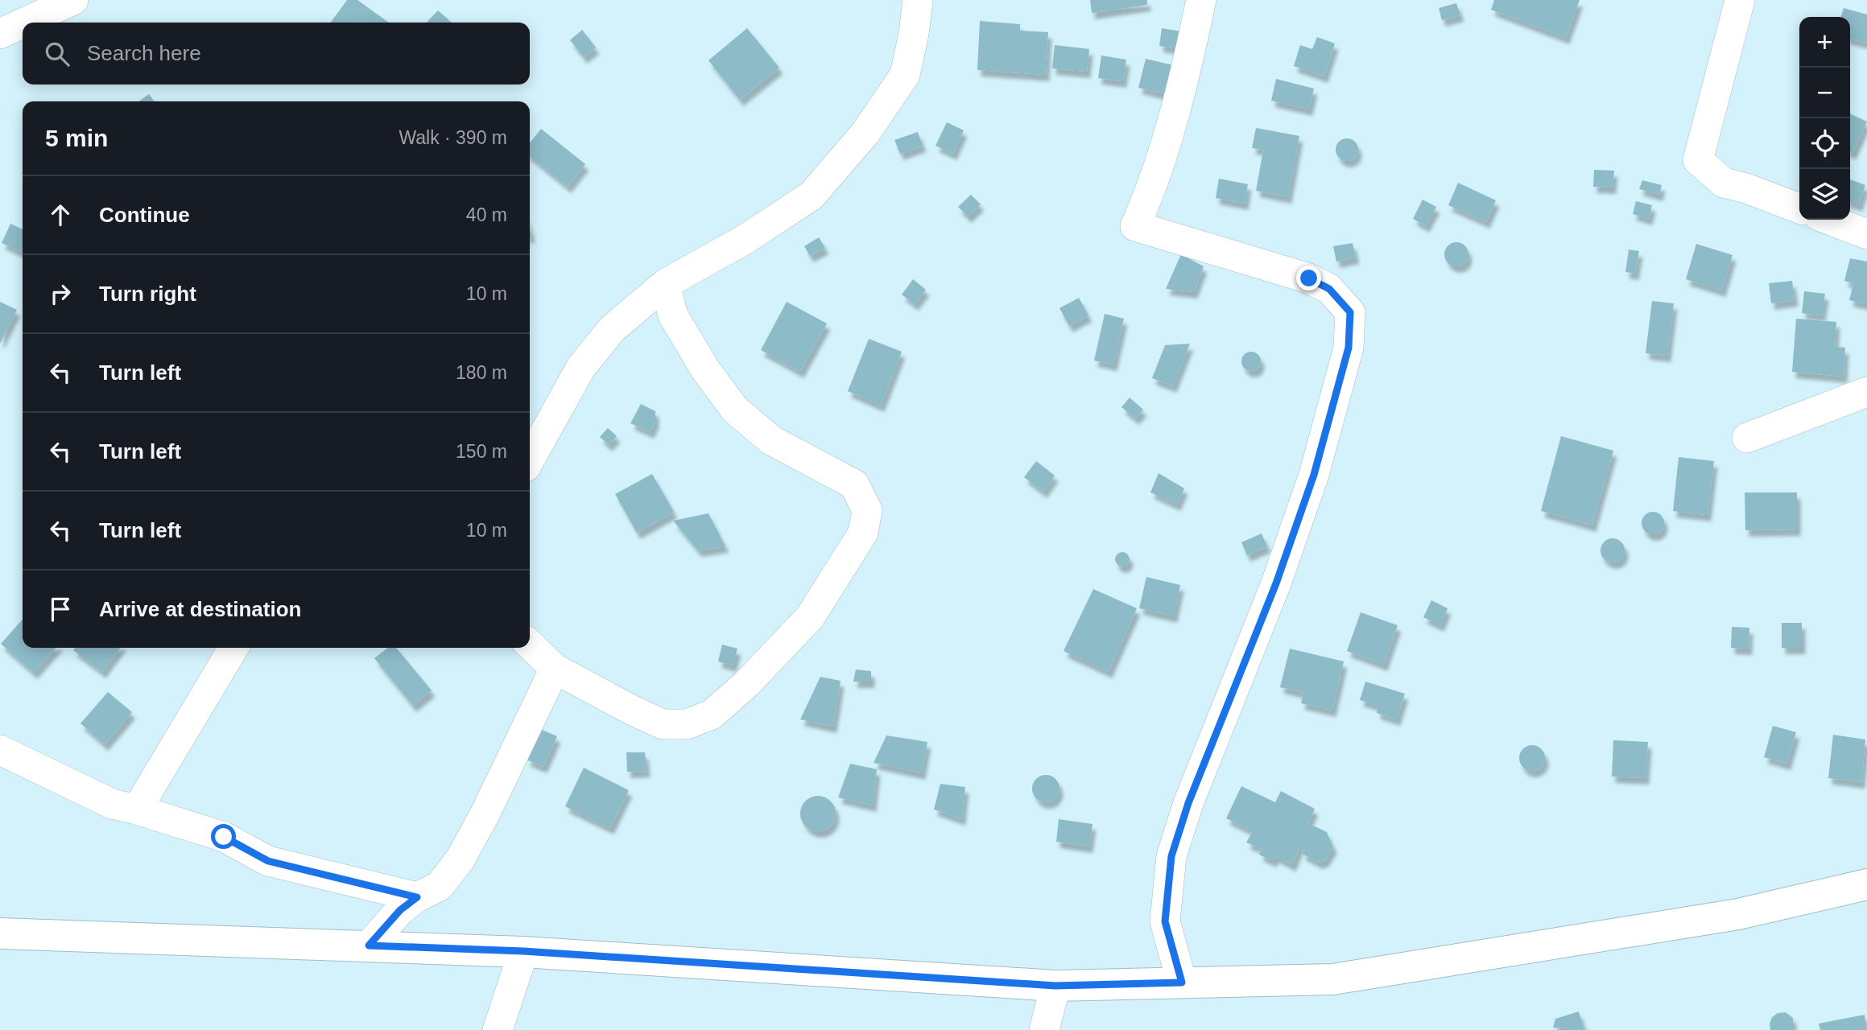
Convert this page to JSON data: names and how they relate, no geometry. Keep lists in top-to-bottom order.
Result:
{
  "page": {
    "map_buttons": ["+", "−"],
    "search": "Search here",
    "heading": ["5 min", "Walk · 390 m"],
    "list": [
      ["Continue", "40 m"],
      ["Turn right", "10 m"],
      ["Turn left", "180 m"],
      ["Turn left", "150 m"],
      ["Turn left", "10 m"],
      "Arrive at destination"
    ]
  }
}
